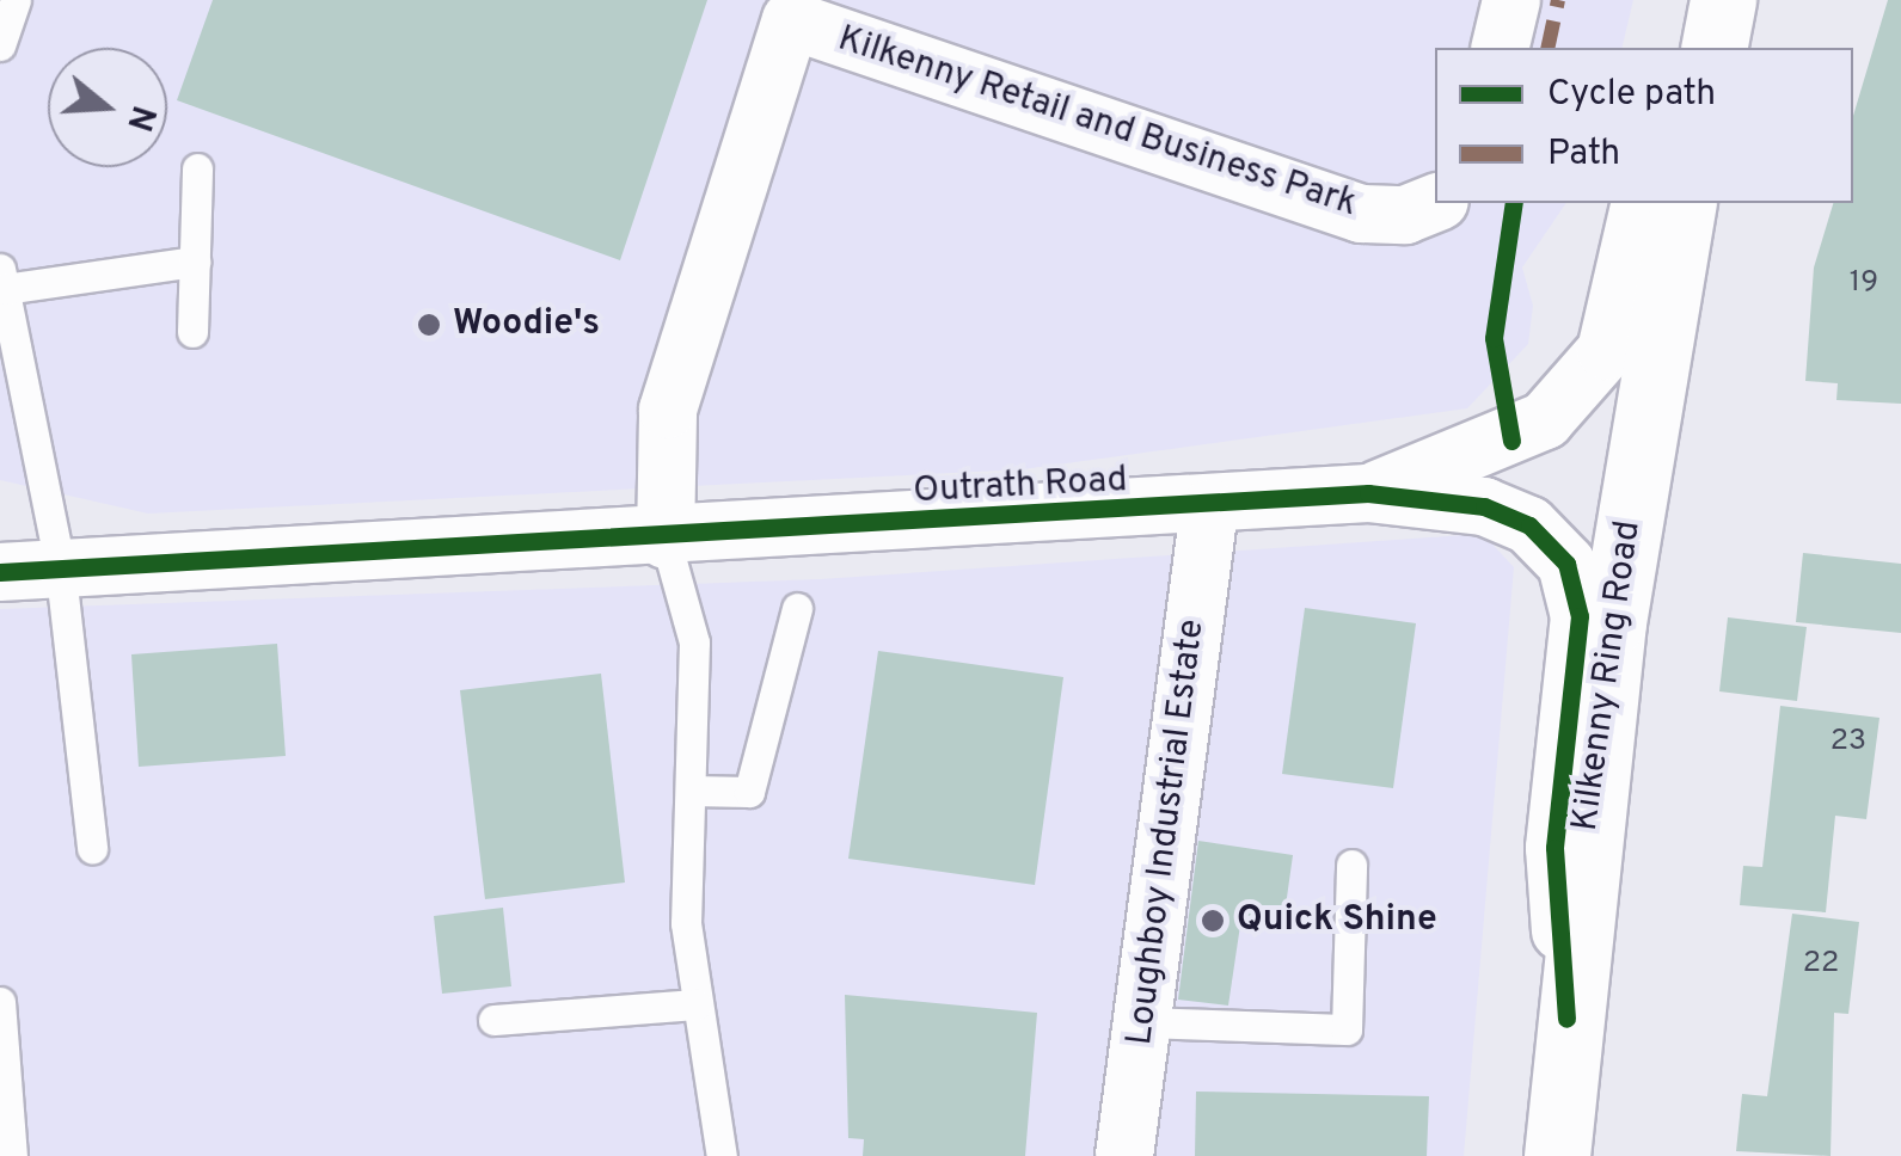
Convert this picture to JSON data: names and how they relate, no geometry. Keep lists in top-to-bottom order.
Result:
{
  "streets": {
    "highway": ["Kilkenny Ring Road"],
    "street": ["Kilkenny Retail and Business Park", "Outrath Road", "Loughboy Industrial Estate"]
  },
  "crossings": [
    ["Kilkenny Retail and Business Park", "Outrath Road"],
    ["Outrath Road", "Kilkenny Ring Road"],
    ["Outrath Road", "Loughboy Industrial Estate"]
  ],
  "places": ["Woodie's", "Quick Shine"],
  "house_numbers": ["19", "23", "22"],
  "legend": ["Cycle path", "Path"],
  "north": "right"
}
